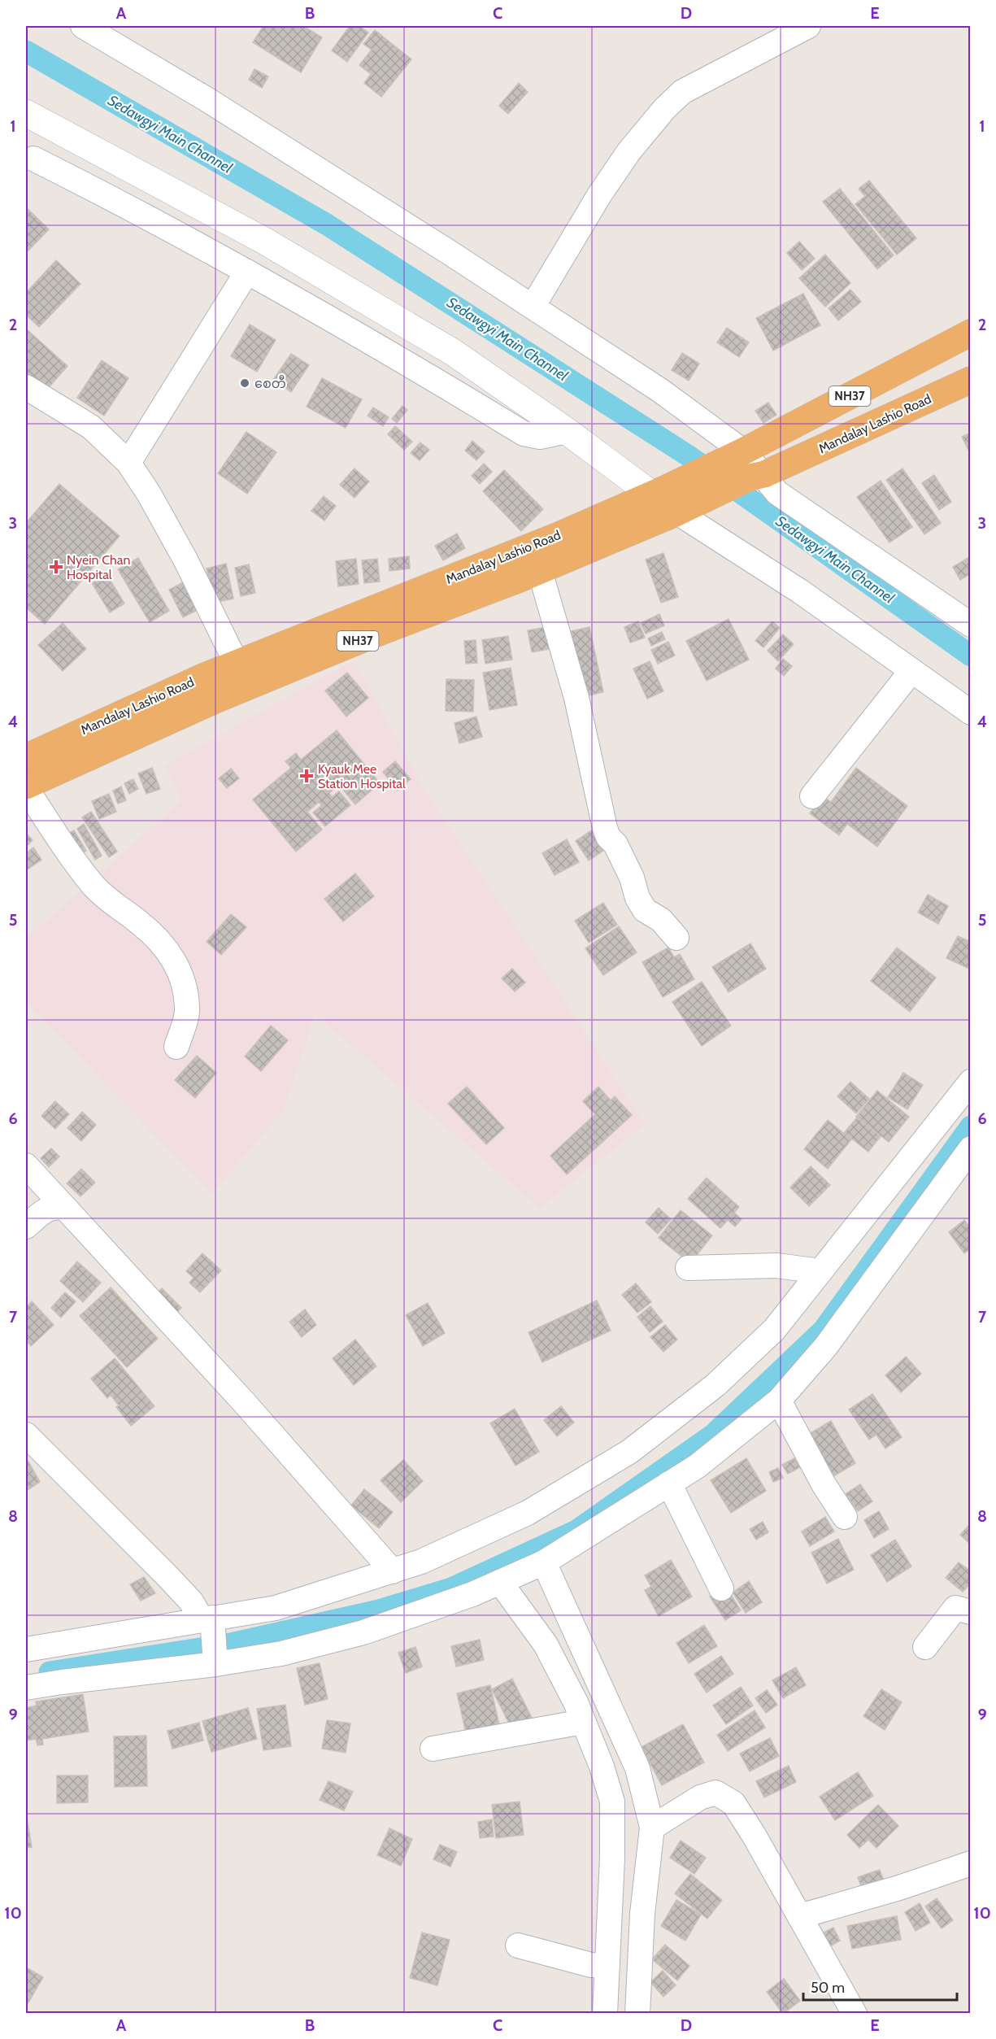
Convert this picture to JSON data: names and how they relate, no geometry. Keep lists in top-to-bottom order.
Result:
{
  "streets": {
    "highway": ["NH37", "Mandalay Lashio Road"]
  },
  "water": ["Sedawgyi Main Channel"],
  "places": {
    "other": ["စေတီ"],
    "health": ["Nyein Chan Hospital", "Kyauk Mee Station Hospital"]
  },
  "scale_bar": "50 m",
  "grid": {
    "columns": [
      "A",
      "B",
      "C",
      "D",
      "E"
    ],
    "rows": [
      "1",
      "2",
      "3",
      "4",
      "5",
      "6",
      "7",
      "8",
      "9",
      "10"
    ]
  }
}
